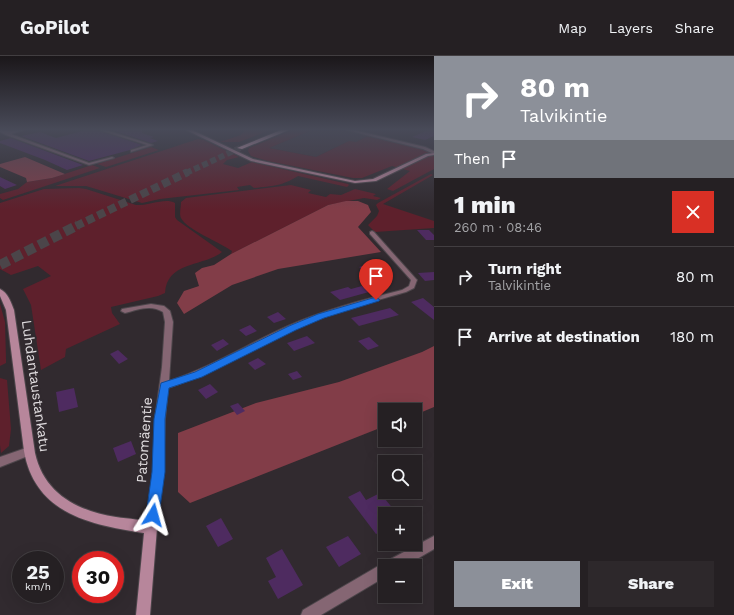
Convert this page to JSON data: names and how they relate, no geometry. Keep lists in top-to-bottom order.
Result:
{
  "streets": {
    "street": ["Luhdantaustankatu", "Patomäentie"]
  },
  "crossings": [
    ["Luhdantaustankatu", "Patomäentie"]
  ],
  "page": {
    "header": "GoPilot",
    "nav": ["Map", "Layers", "Share"],
    "turn": ["80 m", "Talvikintie"],
    "then": "Then",
    "heading": ["1 min", "260 m · 08:46"],
    "list": [
      {
        "name": "Turn right",
        "note": "Talvikintie",
        "value": "80 m"
      },
      {
        "name": "Arrive at destination",
        "value": "180 m"
      }
    ],
    "map_buttons": ["+", "−"],
    "speed": "25 km/h",
    "limit": "30",
    "buttons": ["Exit", "Share"]
  }
}
